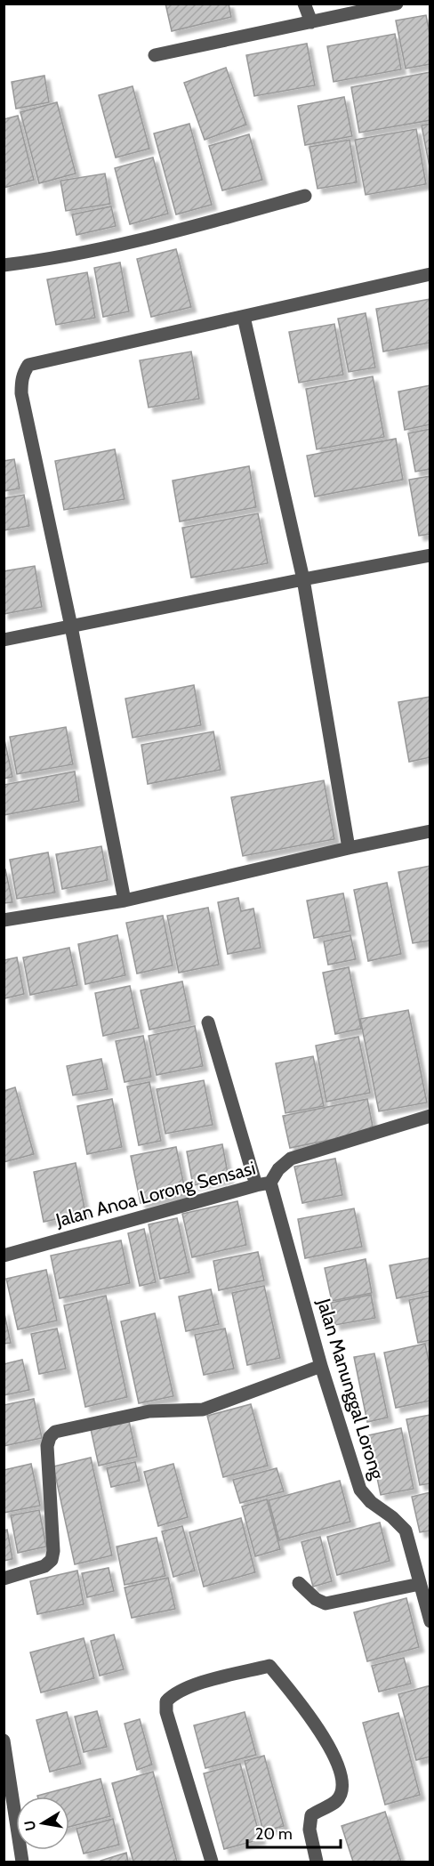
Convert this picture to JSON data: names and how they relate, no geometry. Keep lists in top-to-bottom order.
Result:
{
  "streets": {
    "street": ["Jalan Anoa Lorong Sensasi", "Jalan Manunggal Lorong"]
  },
  "crossings": [
    ["Jalan Anoa Lorong Sensasi", "Jalan Manunggal Lorong"]
  ],
  "scale_bar": "20 m",
  "north": "left"
}
